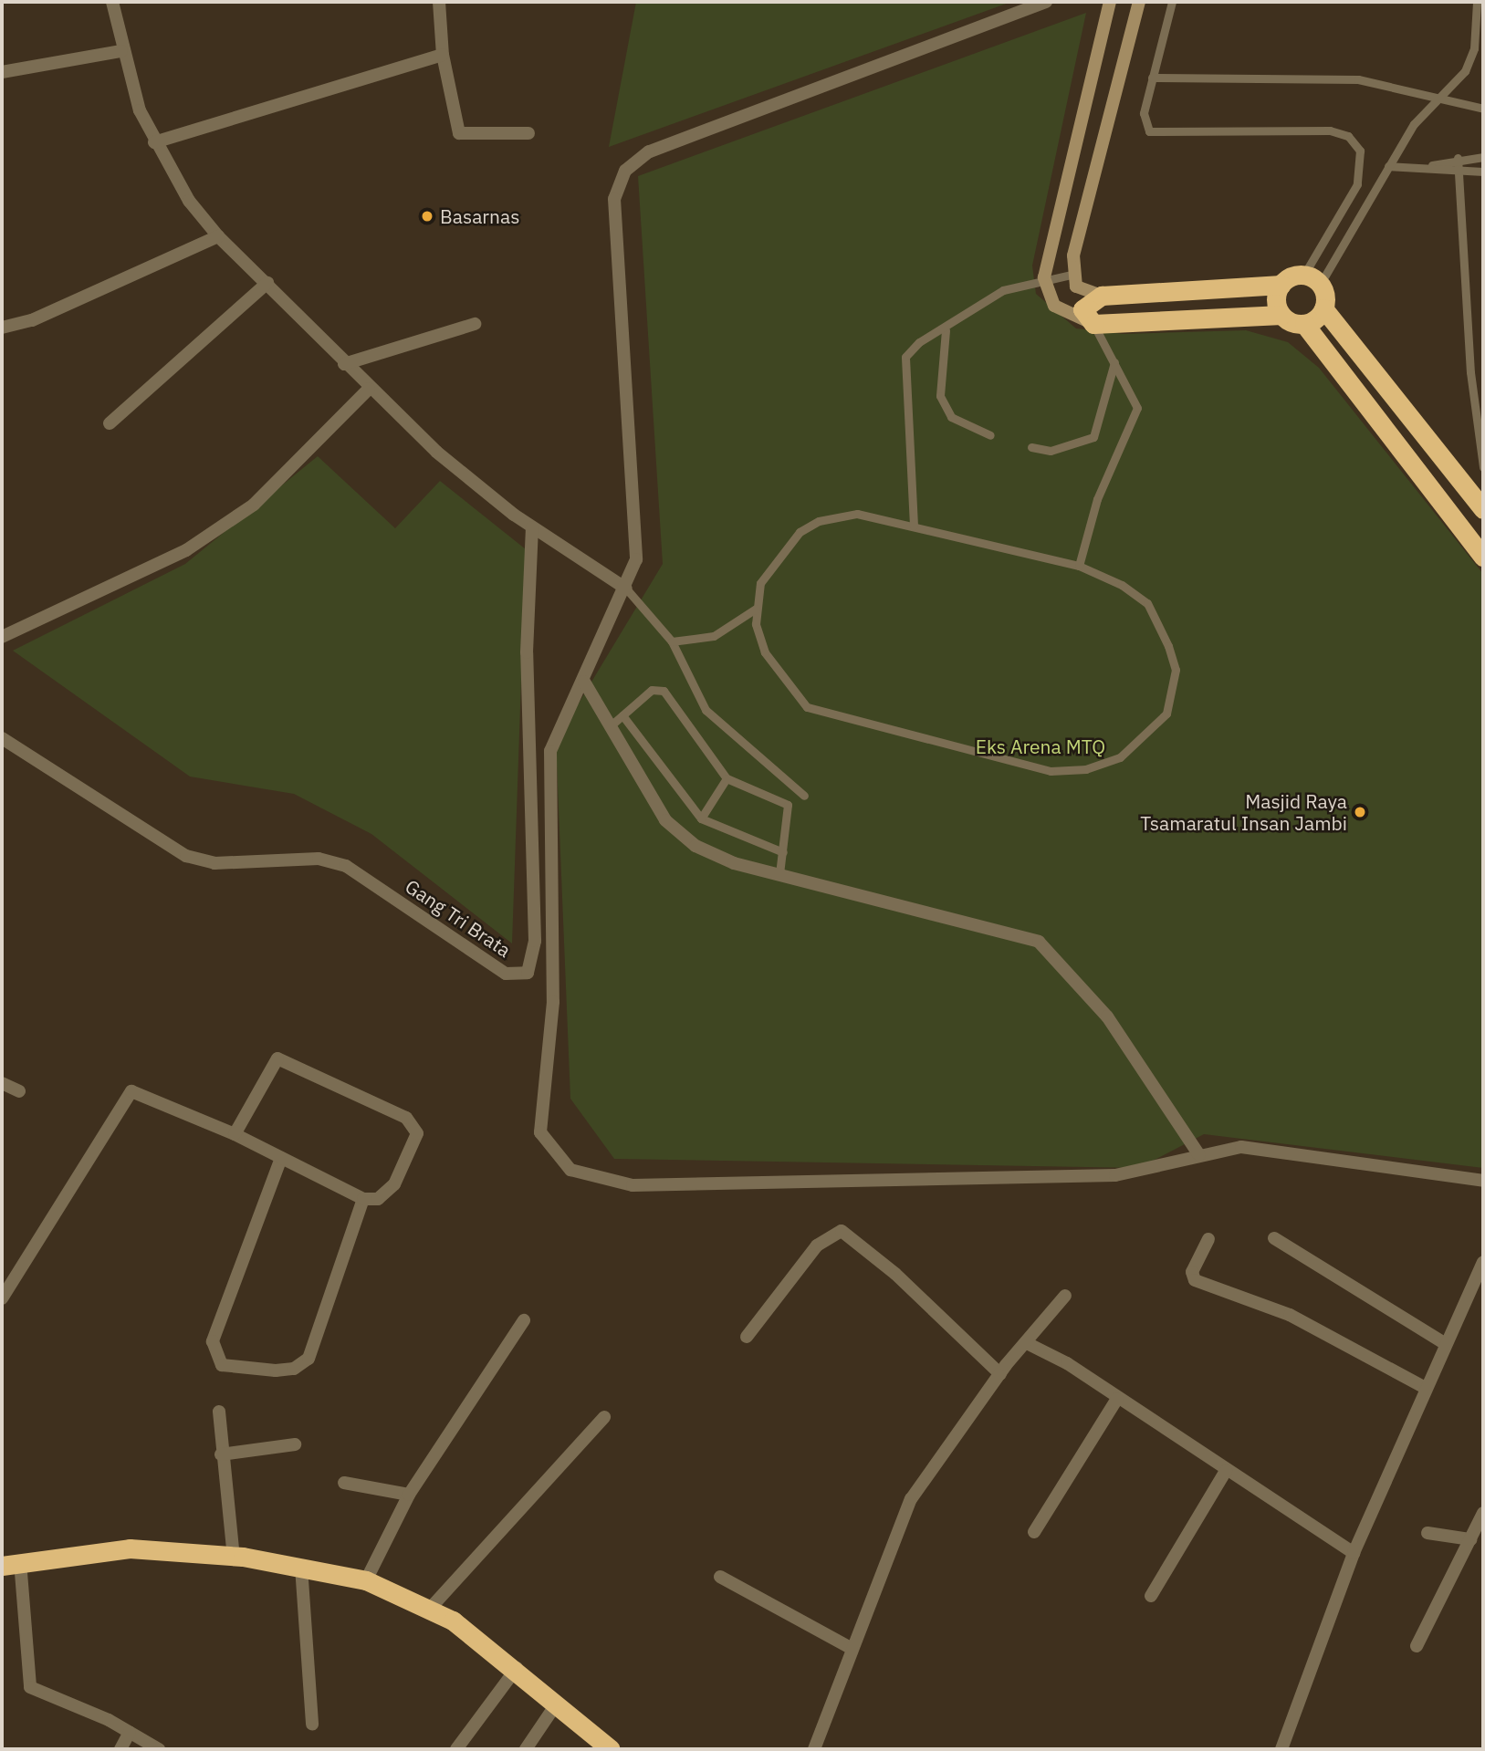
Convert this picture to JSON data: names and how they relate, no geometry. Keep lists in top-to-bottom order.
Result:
{
  "streets": {
    "street": ["Gang Tri Brata"]
  },
  "parks": ["Eks Arena MTQ"],
  "places": ["Basarnas", "Masjid Raya Tsamaratul Insan Jambi"]
}
